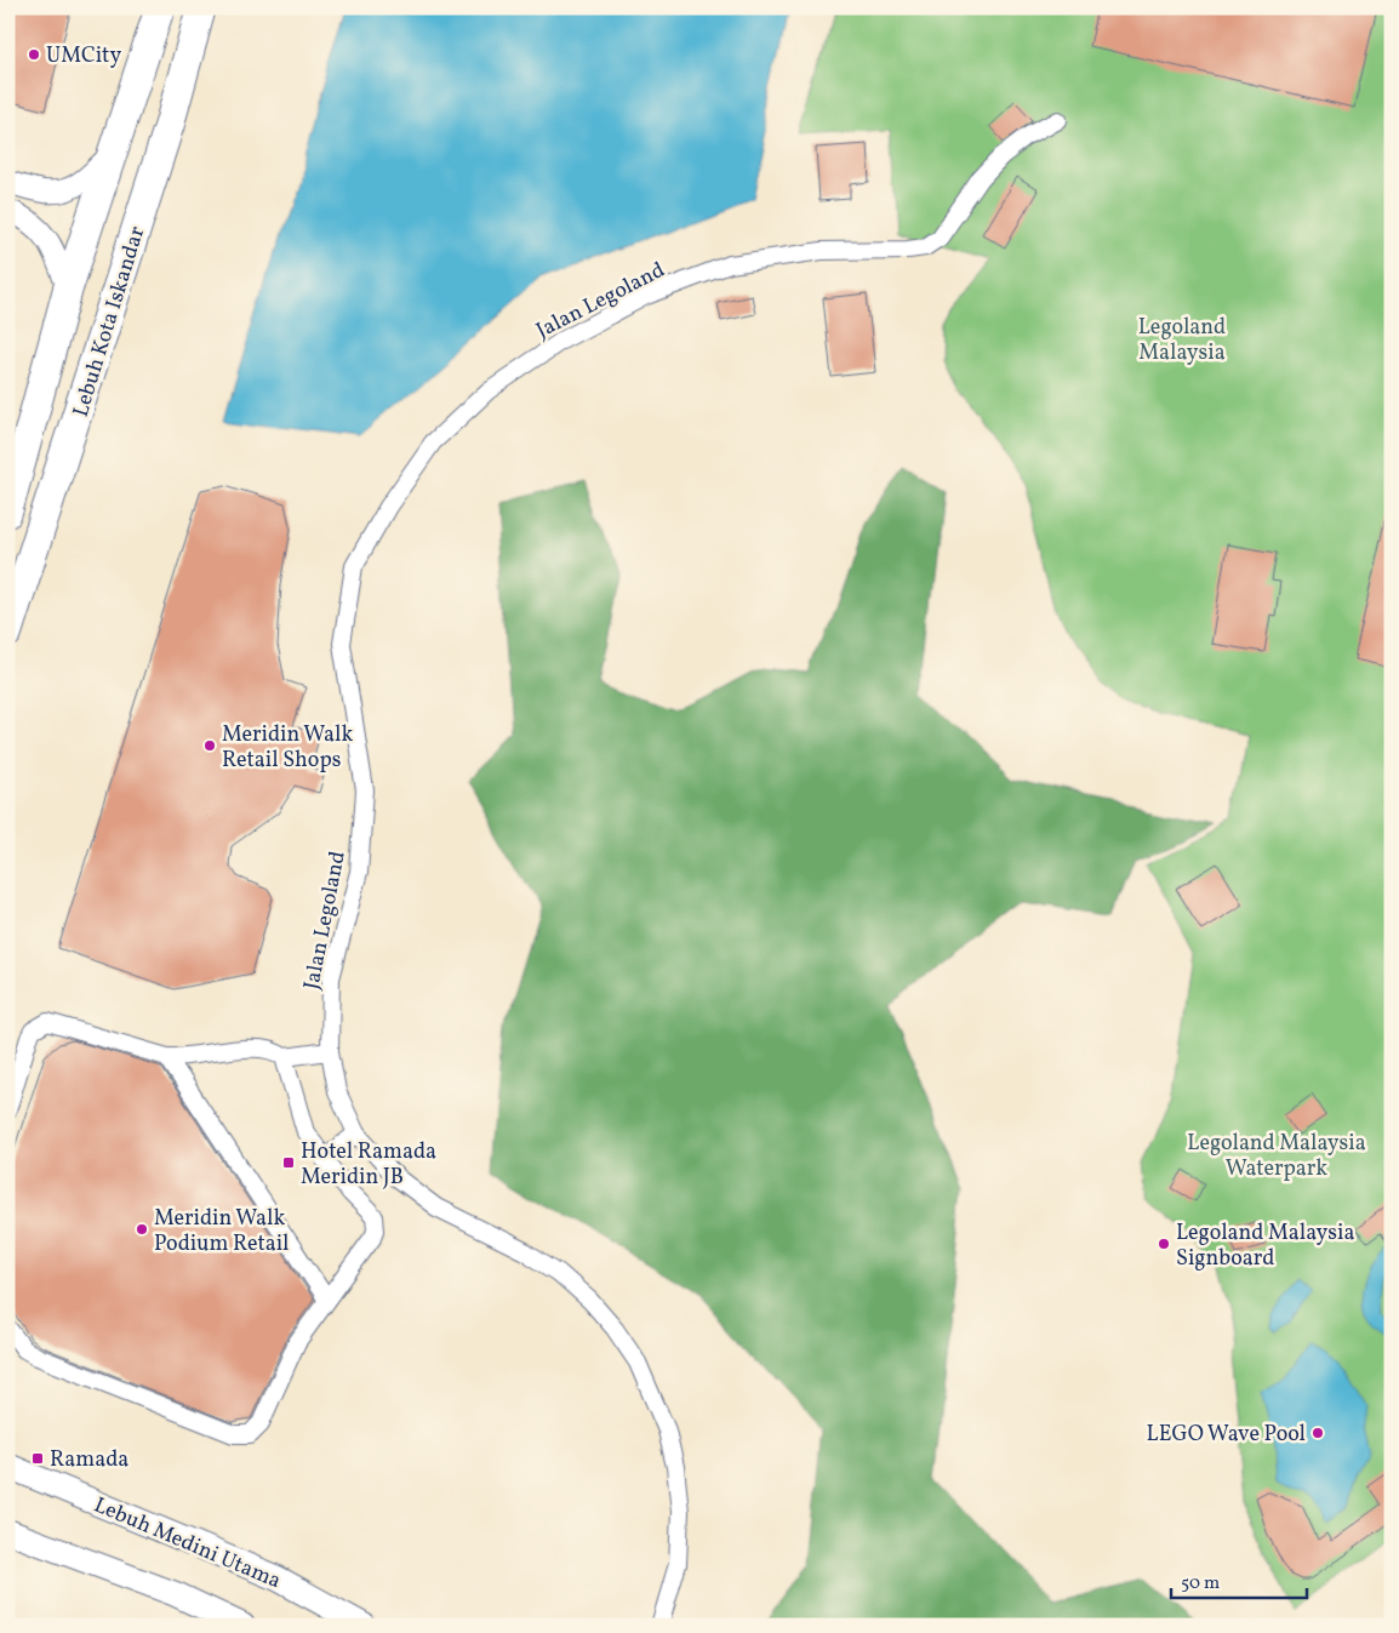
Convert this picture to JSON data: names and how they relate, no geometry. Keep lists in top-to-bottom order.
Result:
{
  "streets": {
    "highway": ["Lebuh Kota Iskandar"],
    "main road": ["Lebuh Medini Utama"],
    "street": ["Jalan Legoland"]
  },
  "parks": ["Legoland Malaysia", "Legoland Malaysia Waterpark"],
  "places": {
    "other": [
      "UMCity",
      "Meridin Walk Retail Shops",
      "Meridin Walk Podium Retail",
      "Legoland Malaysia Signboard",
      "LEGO Wave Pool"
    ],
    "transit": ["Hotel Ramada Meridin JB", "Ramada"]
  },
  "scale_bar": "50 m"
}
